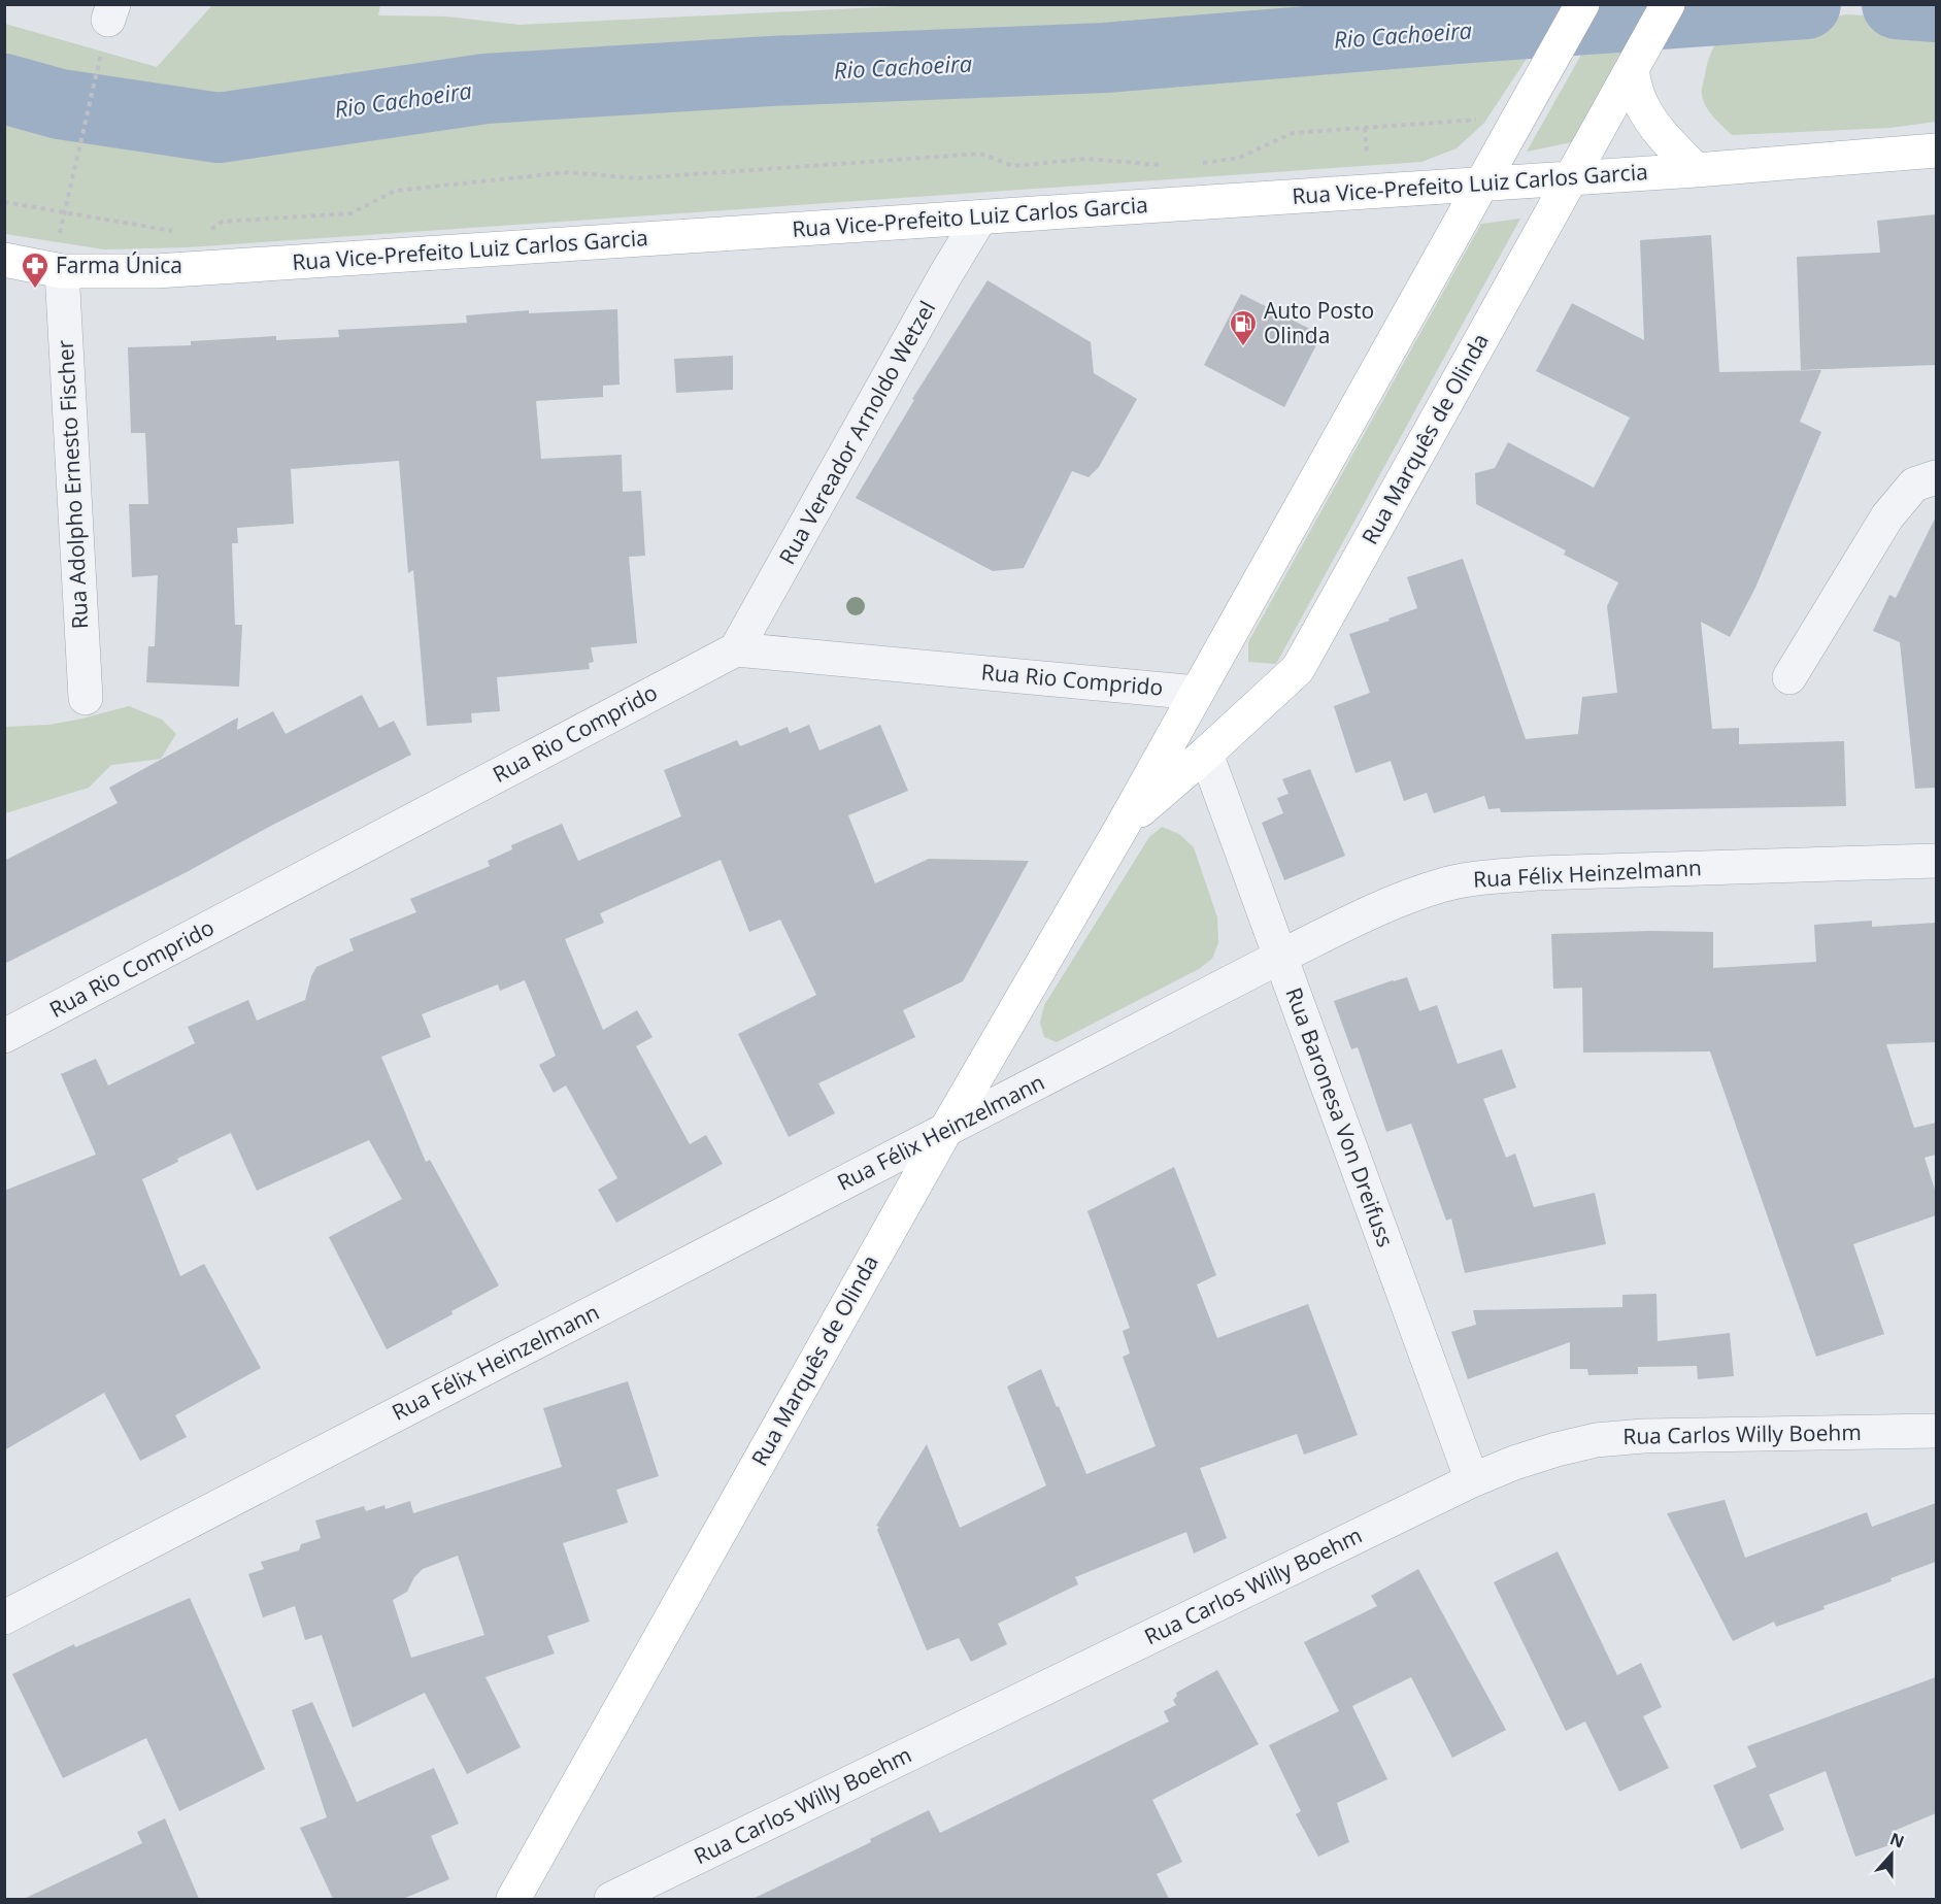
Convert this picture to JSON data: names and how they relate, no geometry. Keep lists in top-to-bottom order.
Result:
{
  "streets": {
    "main road": ["Rua Vice-Prefeito Luiz Carlos Garcia", "Rua Marquês de Olinda"],
    "street": [
      "Rua Vereador Arnoldo Wetzel",
      "Rua Adolpho Ernesto Fischer",
      "Rua Rio Comprido",
      "Rua Félix Heinzelmann",
      "Rua Baronesa Von Dreifuss",
      "Rua Carlos Willy Boehm"
    ]
  },
  "crossings": [
    ["Rua Vice-Prefeito Luiz Carlos Garcia", "Rua Vereador Arnoldo Wetzel"],
    ["Rua Vice-Prefeito Luiz Carlos Garcia", "Rua Marquês de Olinda"],
    ["Rua Vice-Prefeito Luiz Carlos Garcia", "Rua Adolpho Ernesto Fischer"],
    ["Rua Vereador Arnoldo Wetzel", "Rua Rio Comprido"],
    ["Rua Marquês de Olinda", "Rua Rio Comprido"],
    ["Rua Marquês de Olinda", "Rua Félix Heinzelmann"],
    ["Rua Marquês de Olinda", "Rua Baronesa Von Dreifuss"],
    ["Rua Félix Heinzelmann", "Rua Baronesa Von Dreifuss"],
    ["Rua Baronesa Von Dreifuss", "Rua Carlos Willy Boehm"]
  ],
  "water": ["Rio Cachoeira"],
  "places": {
    "pharmacy": ["Farma Única"],
    "fuel station": ["Auto Posto Olinda"]
  },
  "north": "top"
}
